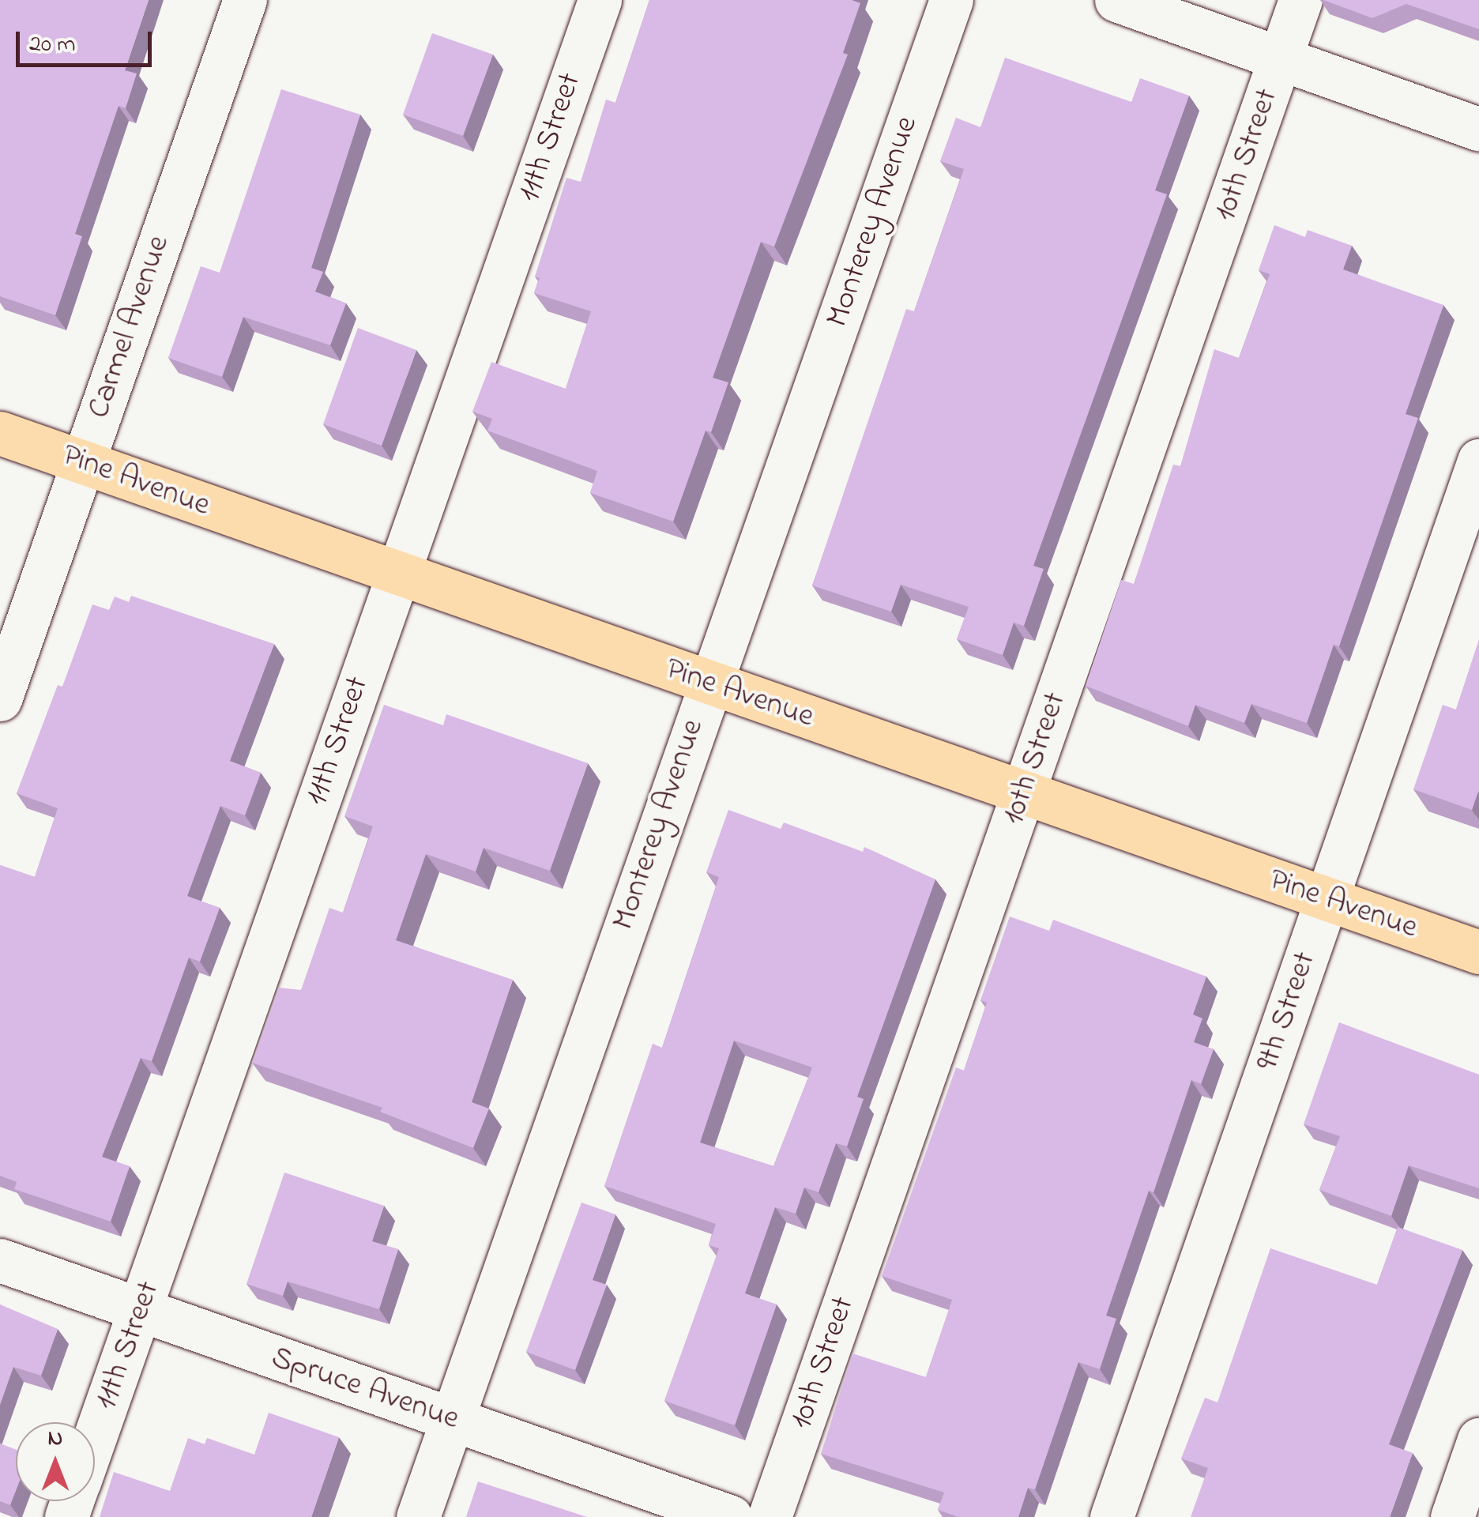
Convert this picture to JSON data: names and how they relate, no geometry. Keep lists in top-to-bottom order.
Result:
{
  "streets": {
    "main road": ["Pine Avenue"],
    "street": [
      "11th Street",
      "10th Street",
      "Monterey Avenue",
      "Carmel Avenue",
      "9th Street",
      "Spruce Avenue"
    ]
  },
  "crossings": [
    ["11th Street", "Pine Avenue"],
    ["11th Street", "Spruce Avenue"],
    ["10th Street", "Pine Avenue"],
    ["Monterey Avenue", "Pine Avenue"],
    ["Monterey Avenue", "Spruce Avenue"],
    ["Carmel Avenue", "Pine Avenue"],
    ["Pine Avenue", "9th Street"]
  ],
  "scale_bar": "20 m",
  "north": "top"
}
